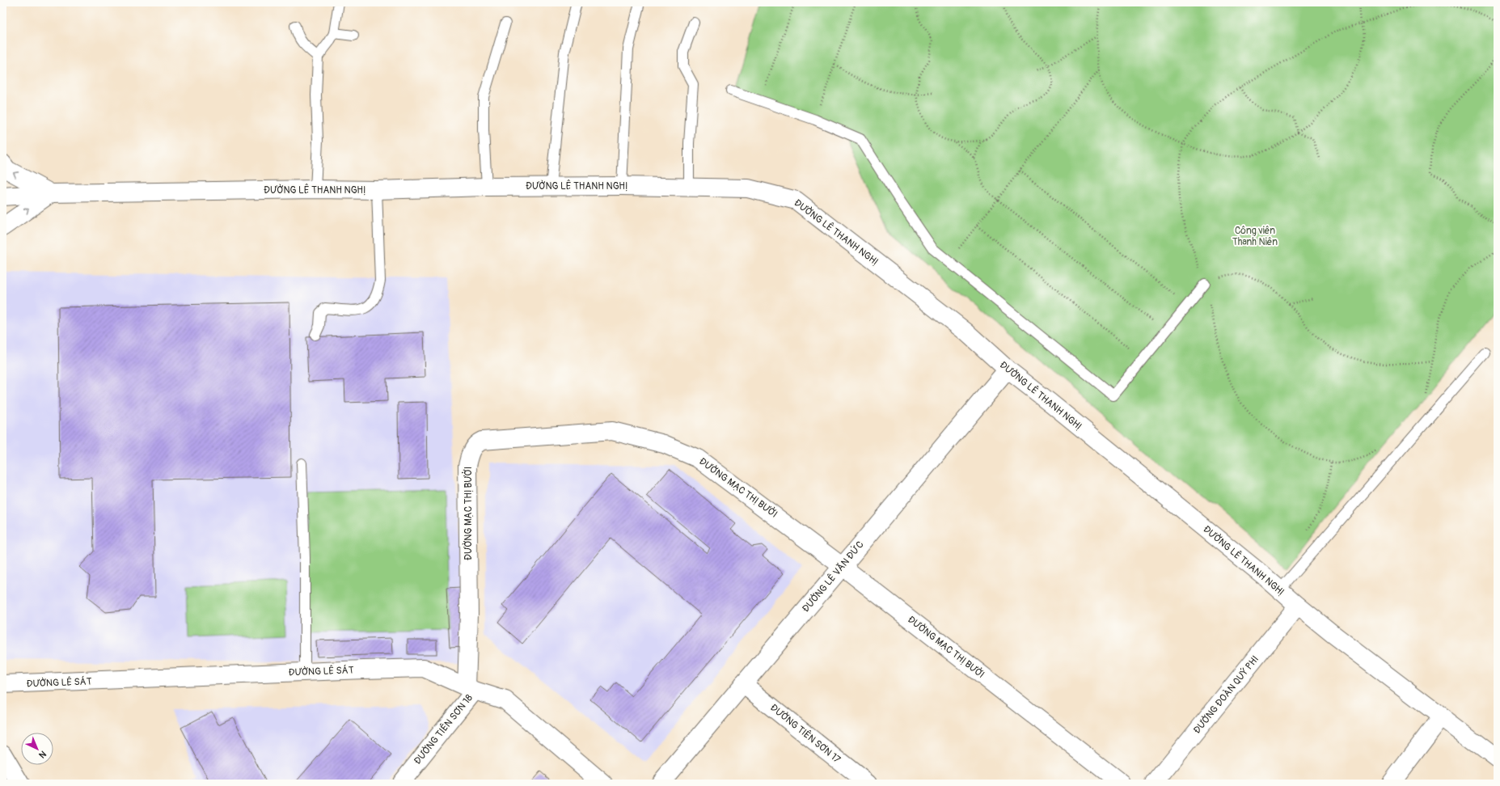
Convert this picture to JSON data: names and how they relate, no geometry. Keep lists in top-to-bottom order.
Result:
{
  "streets": {
    "main road": [
      "ĐƯỜNG LÊ THANH NGHỊ",
      "ĐƯỜNG MẠC THỊ BƯỞI",
      "ĐƯỜNG LÊ VĂN ĐỨC",
      "ĐƯỜNG LÊ SÁT",
      "ĐƯỜNG ĐOÀN QUÝ PHI",
      "ĐƯỜNG TIÊN SƠN 18",
      "ĐƯỜNG TIÊN SƠN 17"
    ]
  },
  "crossings": [
    ["ĐƯỜNG LÊ THANH NGHỊ", "ĐƯỜNG LÊ VĂN ĐỨC"],
    ["ĐƯỜNG LÊ THANH NGHỊ", "ĐƯỜNG ĐOÀN QUÝ PHI"],
    ["ĐƯỜNG MẠC THỊ BƯỞI", "ĐƯỜNG LÊ VĂN ĐỨC"],
    ["ĐƯỜNG MẠC THỊ BƯỞI", "ĐƯỜNG LÊ SÁT"],
    ["ĐƯỜNG MẠC THỊ BƯỞI", "ĐƯỜNG TIÊN SƠN 18"],
    ["ĐƯỜNG LÊ VĂN ĐỨC", "ĐƯỜNG TIÊN SƠN 17"],
    ["ĐƯỜNG LÊ SÁT", "ĐƯỜNG TIÊN SƠN 18"]
  ],
  "parks": ["Công viên Thanh Niên"],
  "north": "bottom right"
}
